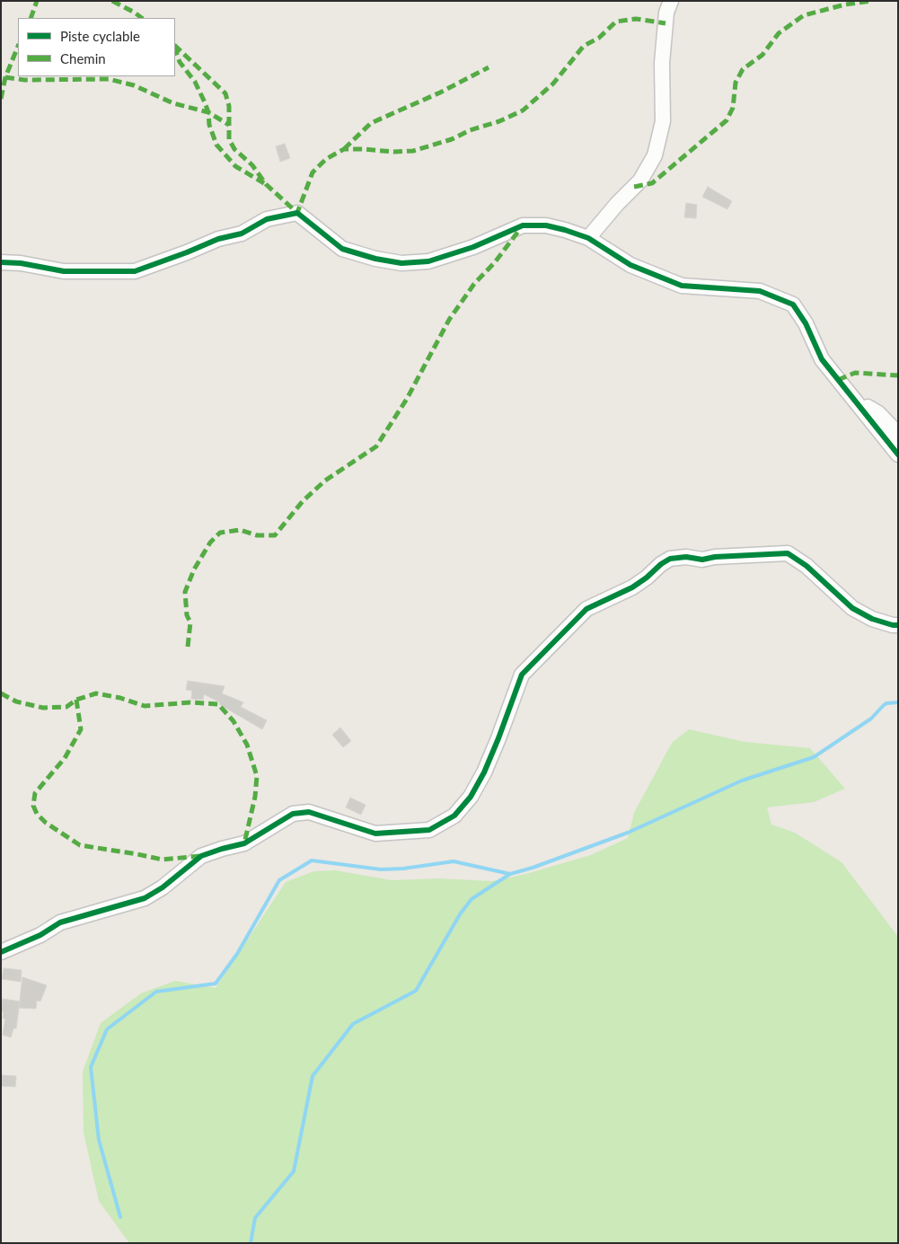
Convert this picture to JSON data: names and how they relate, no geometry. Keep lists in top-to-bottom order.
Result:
{
  "legend": ["Piste cyclable", "Chemin"]
}
